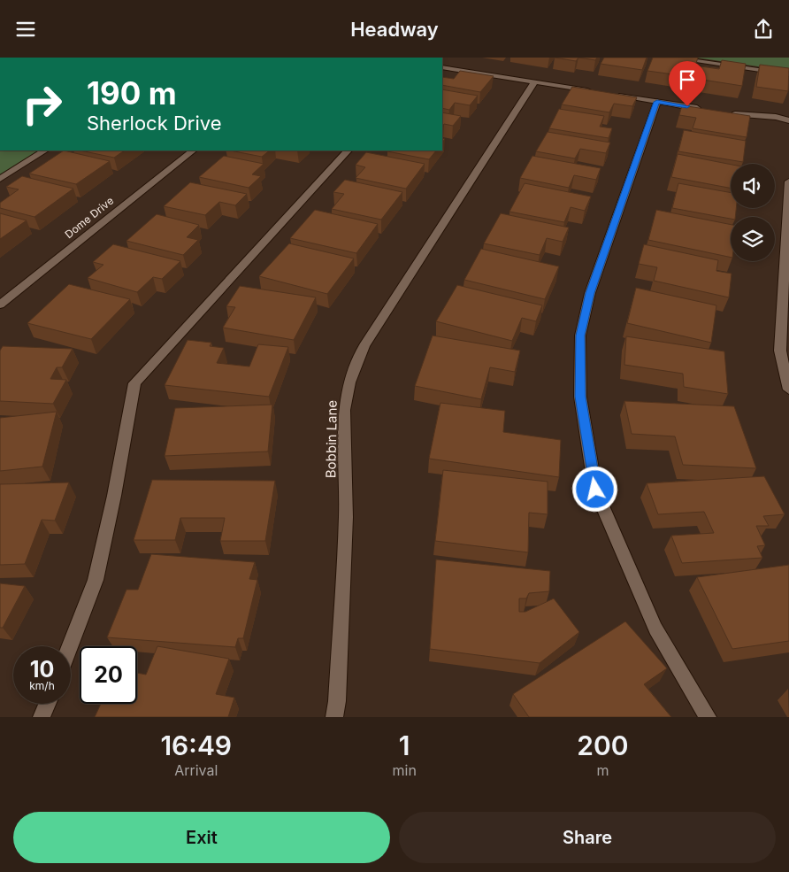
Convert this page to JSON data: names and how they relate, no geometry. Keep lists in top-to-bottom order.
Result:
{
  "streets": {
    "street": ["Dome Drive", "Bobbin Lane"]
  },
  "page": {
    "header": "Headway",
    "turn": ["190 m", "Sherlock Drive"],
    "speed": "10 km/h",
    "limit": "20",
    "eta": [
      "16:49",
      "Arrival",
      "1",
      "min",
      "200",
      "m"
    ],
    "buttons": ["Exit", "Share"]
  }
}
